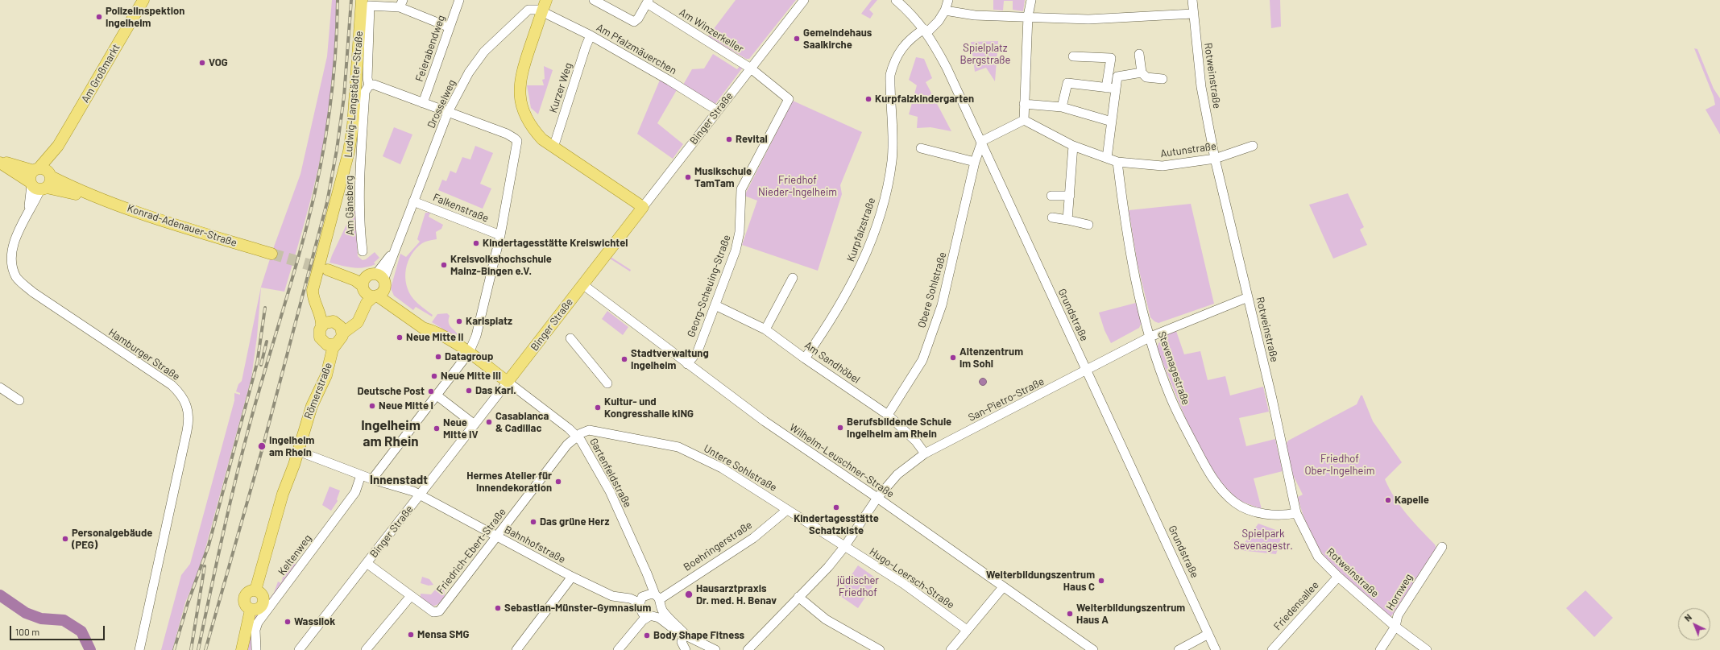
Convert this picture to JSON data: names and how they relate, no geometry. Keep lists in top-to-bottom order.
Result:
{
  "streets": {
    "main road": [
      "Am Großmarkt",
      "Ludwig-Langstädter-Straße",
      "Binger Straße",
      "Konrad-Adenauer-Straße",
      "Römerstraße"
    ],
    "street": [
      "Am Winzerkeller",
      "Feierabendweg",
      "Am Pfalzmäuerchen",
      "Rotweinstraße",
      "Kurzer Weg",
      "Drosselweg",
      "Autunstraße",
      "Am Gänsberg",
      "Falkenstraße",
      "Kurpfalzstraße",
      "Georg-Scheuing-Straße",
      "Obere Sohlstraße",
      "Grundstraße",
      "Hamburger Straße",
      "Am Sandhöbel",
      "Stevenagestraße",
      "San-Pietro-Straße",
      "Wilhelm-Leuschner-Straße",
      "Untere Sohlstraße",
      "Gartenfeldstraße",
      "Bahnhofstraße",
      "Boehringerstraße",
      "Friedrich-Ebert-Straße",
      "Keltenweg",
      "Hugo-Loersch-Straße",
      "Hornweg",
      "Friedensallee"
    ]
  },
  "crossings": [
    ["Am Winzerkeller", "Binger Straße"],
    ["Am Winzerkeller", "Georg-Scheuing-Straße"],
    ["Am Pfalzmäuerchen", "Kurzer Weg"],
    ["Am Pfalzmäuerchen", "Drosselweg"],
    ["Am Pfalzmäuerchen", "Binger Straße"],
    ["Am Großmarkt", "Konrad-Adenauer-Straße"],
    ["Rotweinstraße", "Autunstraße"],
    ["Rotweinstraße", "Stevenagestraße"],
    ["Rotweinstraße", "San-Pietro-Straße"],
    ["Rotweinstraße", "Hornweg"],
    ["Rotweinstraße", "Friedensallee"],
    ["Ludwig-Langstädter-Straße", "Am Gänsberg"],
    ["Ludwig-Langstädter-Straße", "Römerstraße"],
    ["Drosselweg", "Falkenstraße"],
    ["Binger Straße", "Georg-Scheuing-Straße"],
    ["Binger Straße", "Wilhelm-Leuschner-Straße"],
    ["Binger Straße", "Gartenfeldstraße"],
    ["Binger Straße", "Bahnhofstraße"],
    ["Binger Straße", "Friedrich-Ebert-Straße"],
    ["Autunstraße", "Stevenagestraße"],
    ["Konrad-Adenauer-Straße", "Hamburger Straße"],
    ["Kurpfalzstraße", "Grundstraße"],
    ["Kurpfalzstraße", "Am Sandhöbel"],
    ["Georg-Scheuing-Straße", "Am Sandhöbel"],
    ["Georg-Scheuing-Straße", "Wilhelm-Leuschner-Straße"],
    ["Obere Sohlstraße", "Grundstraße"],
    ["Obere Sohlstraße", "Am Sandhöbel"],
    ["Grundstraße", "San-Pietro-Straße"],
    ["Am Sandhöbel", "San-Pietro-Straße"],
    ["Stevenagestraße", "San-Pietro-Straße"],
    ["Römerstraße", "Bahnhofstraße"],
    ["San-Pietro-Straße", "Wilhelm-Leuschner-Straße"],
    ["San-Pietro-Straße", "Untere Sohlstraße"],
    ["San-Pietro-Straße", "Hugo-Loersch-Straße"],
    ["Untere Sohlstraße", "Gartenfeldstraße"],
    ["Untere Sohlstraße", "Boehringerstraße"],
    ["Untere Sohlstraße", "Friedrich-Ebert-Straße"],
    ["Untere Sohlstraße", "Hugo-Loersch-Straße"],
    ["Gartenfeldstraße", "Bahnhofstraße"],
    ["Gartenfeldstraße", "Boehringerstraße"],
    ["Gartenfeldstraße", "Friedrich-Ebert-Straße"],
    ["Bahnhofstraße", "Boehringerstraße"],
    ["Bahnhofstraße", "Friedrich-Ebert-Straße"],
    ["Bahnhofstraße", "Keltenweg"]
  ],
  "districts": ["Ingelheim am Rhein", "Innenstadt"],
  "parks": [
    "Spielplatz Bergstraße",
    "Friedhof Nieder-Ingelheim",
    "Friedhof Ober-Ingelheim",
    "Spielpark Sevenagestr.",
    "jüdischer Friedhof"
  ],
  "places": [
    "Polizeiinspektion Ingelheim",
    "Gemeindehaus Saalkirche",
    "VOG",
    "Kurpfalzkindergarten",
    "Revital",
    "Musikschule TamTam",
    "Kindertagesstätte Kreiswichtel",
    "Kreisvolkshochschule Mainz-Bingen e.V.",
    "Karlsplatz",
    "Neue Mitte II",
    "Datagroup",
    "Altenzentrum im Sohl",
    "Stadtverwaltung Ingelheim",
    "Neue Mitte III",
    "Das Karl.",
    "Deutsche Post",
    "Neue Mitte I",
    "Kultur- und Kongresshalle kING",
    "Casablanca & Cadillac",
    "Berufsbildende Schule Ingelheim am Rhein",
    "Neue Mitte IV",
    "Ingelheim am Rhein",
    "Hermes Atelier für Innendekoration",
    "Kapelle",
    "Kindertagesstätte Schatzkiste",
    "Das grüne Herz",
    "Personalgebäude (PEG)",
    "Weiterbildungszentrum Haus C",
    "Hausarztpraxis Dr. med. H. Benav",
    "Sebastian-Münster-Gymnasium",
    "Weiterbildungszentrum Haus A",
    "Wassilok",
    "Mensa SMG",
    "Body Shape Fitness"
  ],
  "scale_bar": "100 m",
  "north": "top left"
}
